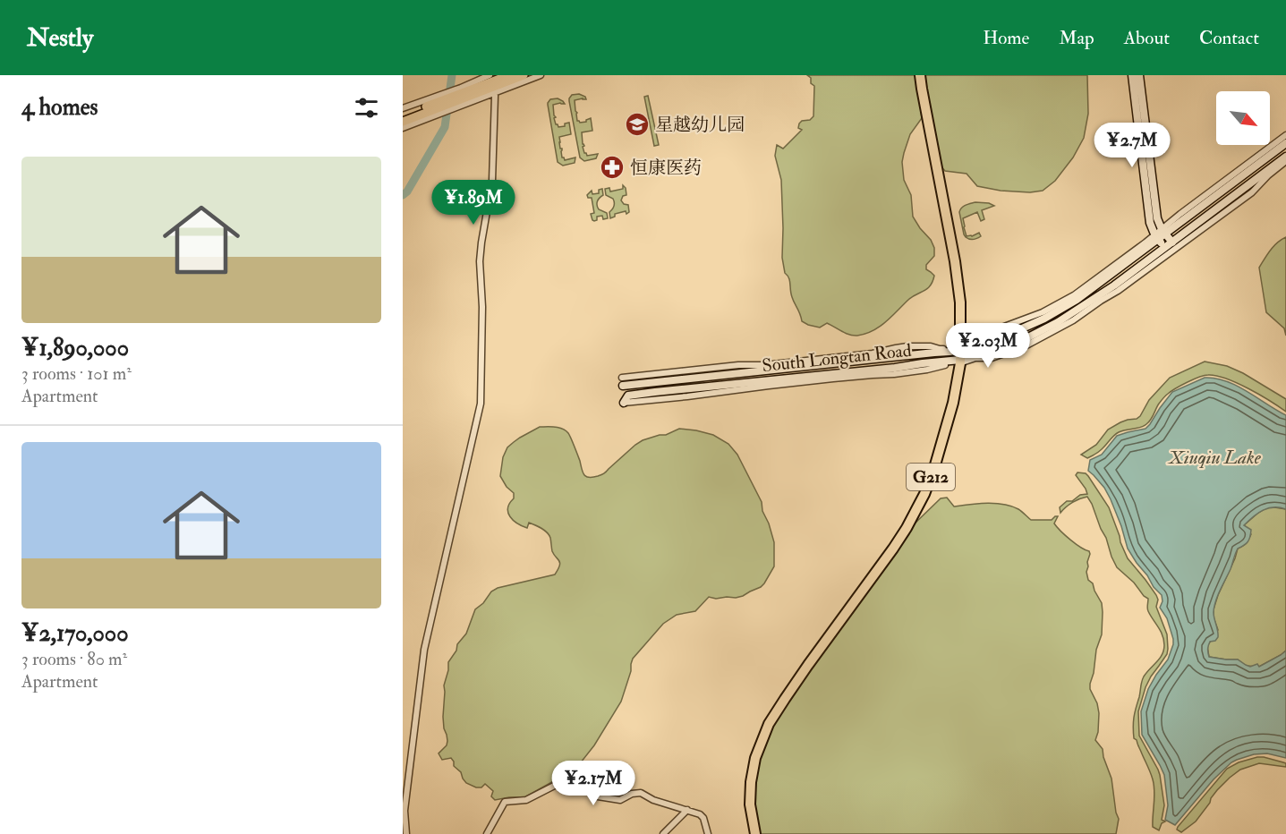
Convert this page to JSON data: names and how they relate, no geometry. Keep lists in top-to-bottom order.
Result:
{
  "streets": {
    "highway": ["G212"],
    "main road": ["South Longtan Road"]
  },
  "crossings": [
    ["South Longtan Road", "G212"]
  ],
  "water": ["Xiuqiu Lake"],
  "places": {
    "school or university": ["星越幼儿园"],
    "pharmacy": ["恒康医药"]
  },
  "north": "bottom right",
  "page": {
    "header": "Nestly",
    "nav": [
      "Home",
      "Map",
      "About",
      "Contact"
    ],
    "heading": "4 homes",
    "price": [
      "¥2.7M",
      "¥1.89M",
      "¥2.03M",
      "¥2.17M"
    ],
    "list": [
      {
        "name": "¥1,890,000",
        "note": "3 rooms · 101 m² · Apartment"
      },
      {
        "name": "¥2,170,000",
        "note": "3 rooms · 80 m² · Apartment"
      }
    ]
  }
}
